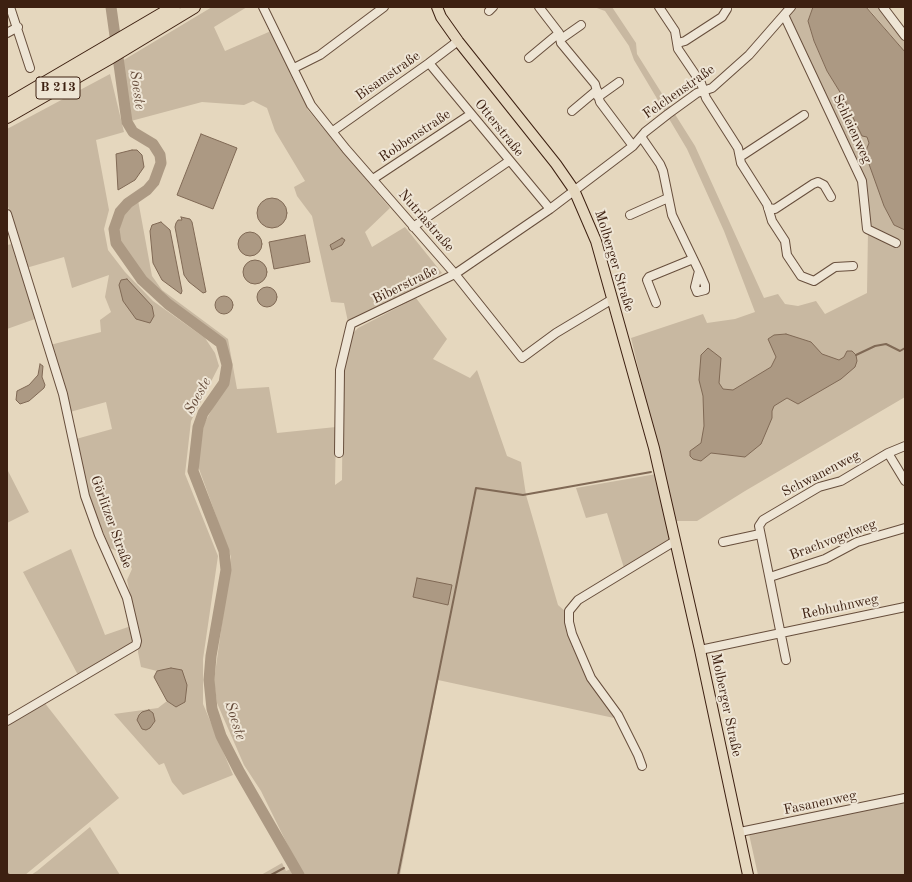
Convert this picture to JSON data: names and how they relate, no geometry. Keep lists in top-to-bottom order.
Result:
{
  "streets": {
    "highway": ["B 213"],
    "main road": ["Molberger Straße"],
    "street": [
      "Bisamstraße",
      "Felchenstraße",
      "Otterstraße",
      "Schleienweg",
      "Robbenstraße",
      "Nutriastraße",
      "Biberstraße",
      "Schwanenweg",
      "Görlitzer Straße",
      "Brachvogelweg",
      "Rebhuhnweg",
      "Fasanenweg"
    ]
  },
  "crossings": [
    ["Bisamstraße", "Otterstraße"],
    ["Bisamstraße", "Nutriastraße"],
    ["Bisamstraße", "Molberger Straße"],
    ["Felchenstraße", "Schleienweg"],
    ["Felchenstraße", "Molberger Straße"],
    ["Felchenstraße", "Biberstraße"],
    ["Otterstraße", "Robbenstraße"],
    ["Otterstraße", "Biberstraße"],
    ["Robbenstraße", "Nutriastraße"],
    ["Nutriastraße", "Molberger Straße"],
    ["Nutriastraße", "Biberstraße"],
    ["Molberger Straße", "Biberstraße"],
    ["Molberger Straße", "Rebhuhnweg"],
    ["Molberger Straße", "Fasanenweg"]
  ],
  "water": ["Soeste"]
}
